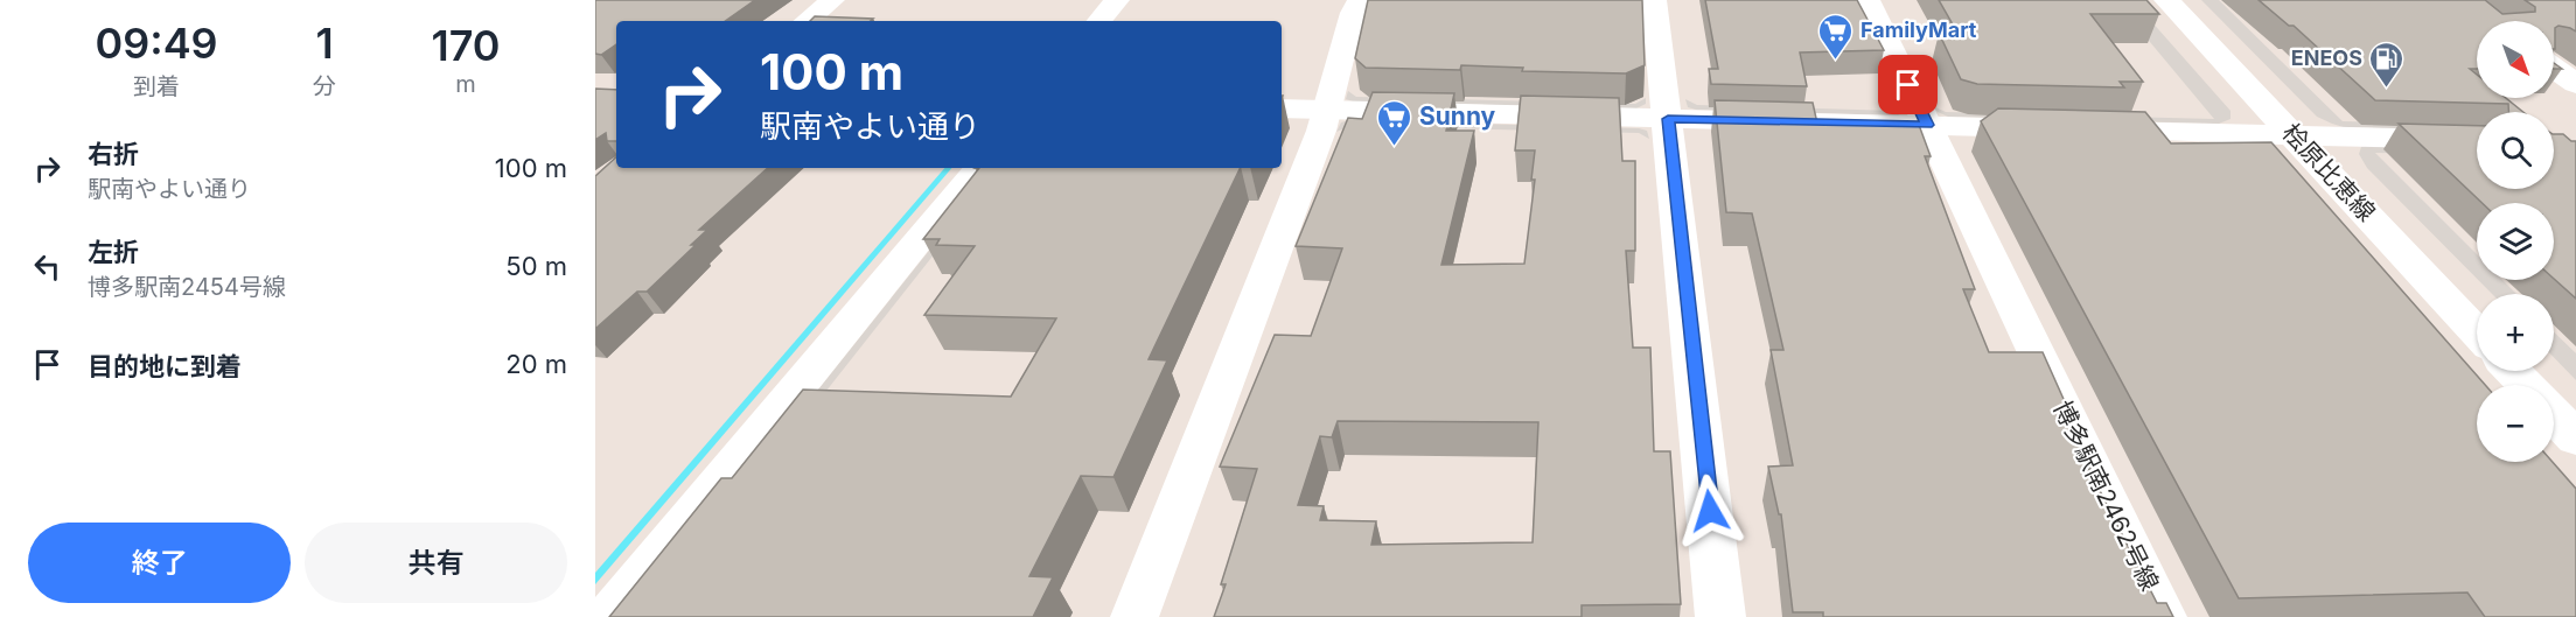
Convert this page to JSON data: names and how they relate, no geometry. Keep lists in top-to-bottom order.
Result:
{
  "streets": {
    "street": ["桧原比恵線", "博多駅南2462号線"]
  },
  "places": {
    "supermarket": ["FamilyMart", "Sunny"],
    "fuel station": ["ENEOS"]
  },
  "north": "bottom right",
  "page": {
    "eta": [
      "09:49",
      "到着",
      "1",
      "分",
      "170",
      "m"
    ],
    "map_buttons": ["+", "−"],
    "turn": ["100 m", "駅南やよい通り"],
    "list": [
      {
        "name": "右折",
        "note": "駅南やよい通り",
        "value": "100 m"
      },
      {
        "name": "左折",
        "note": "博多駅南2454号線",
        "value": "50 m"
      },
      {
        "name": "目的地に到着",
        "value": "20 m"
      }
    ],
    "buttons": ["終了", "共有"]
  }
}
